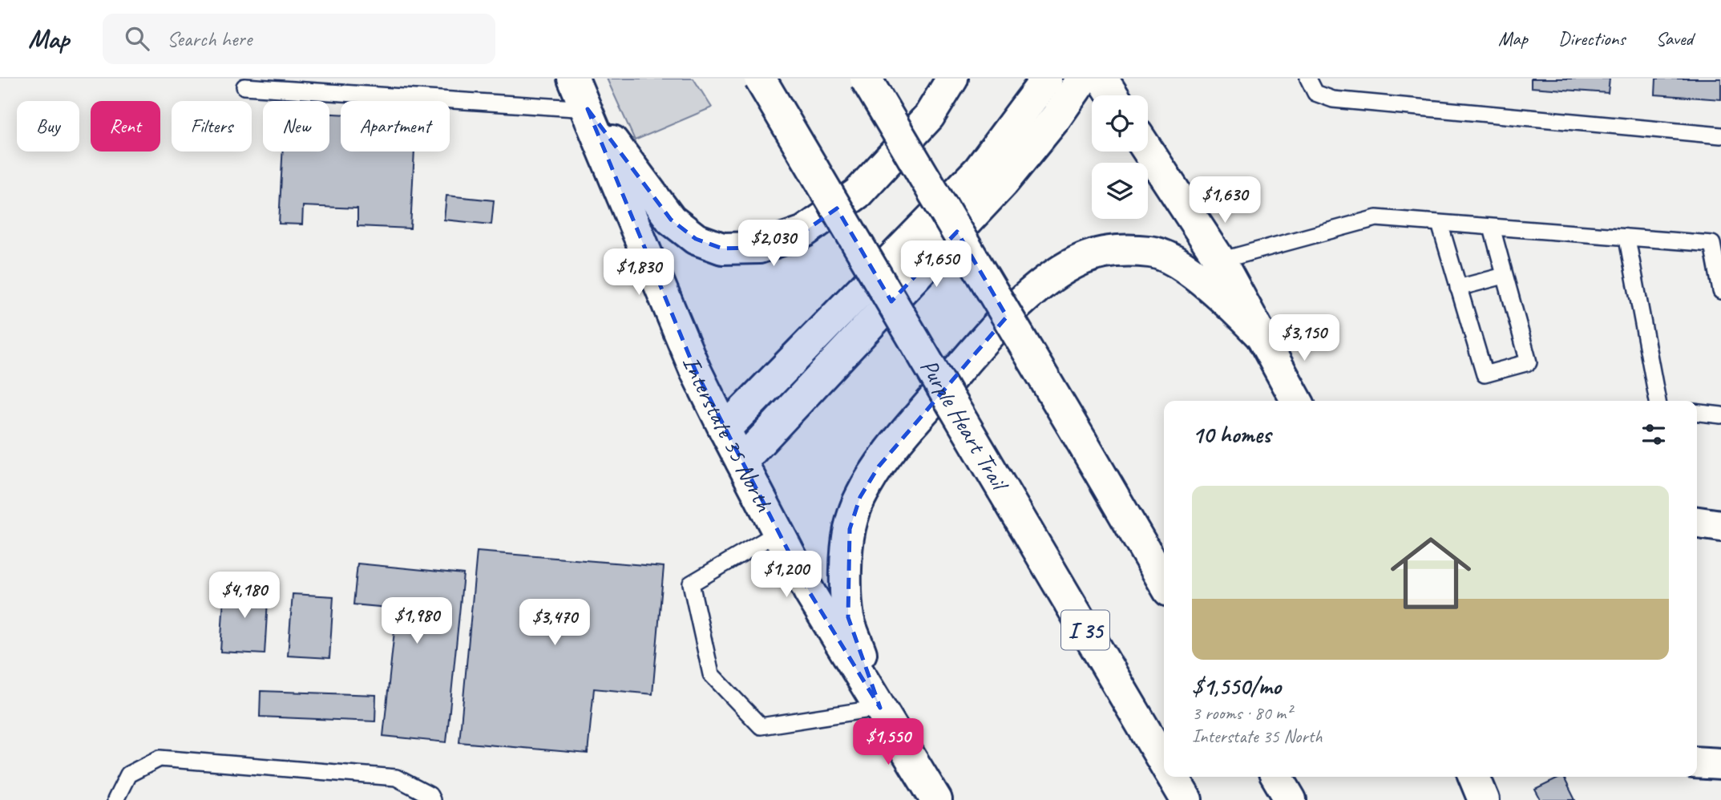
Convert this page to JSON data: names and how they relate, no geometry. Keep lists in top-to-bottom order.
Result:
{
  "streets": {
    "main road": ["Purple Heart Trail", "Interstate 35 North", "I 35"]
  },
  "page": {
    "header": "Map",
    "search": "Search here",
    "nav": ["Map", "Directions", "Saved"],
    "chip": [
      "Buy",
      "Rent",
      "Filters",
      "New",
      "Apartment"
    ],
    "price": [
      "$1,630",
      "$2,030",
      "$1,650",
      "$1,830",
      "$3,150",
      "$1,200",
      "$4,180",
      "$1,980",
      "$3,470",
      "$1,550"
    ],
    "heading": "10 homes",
    "list": [
      {
        "name": "$1,550/mo",
        "note": "3 rooms · 80 m² · Interstate 35 North"
      }
    ]
  }
}
